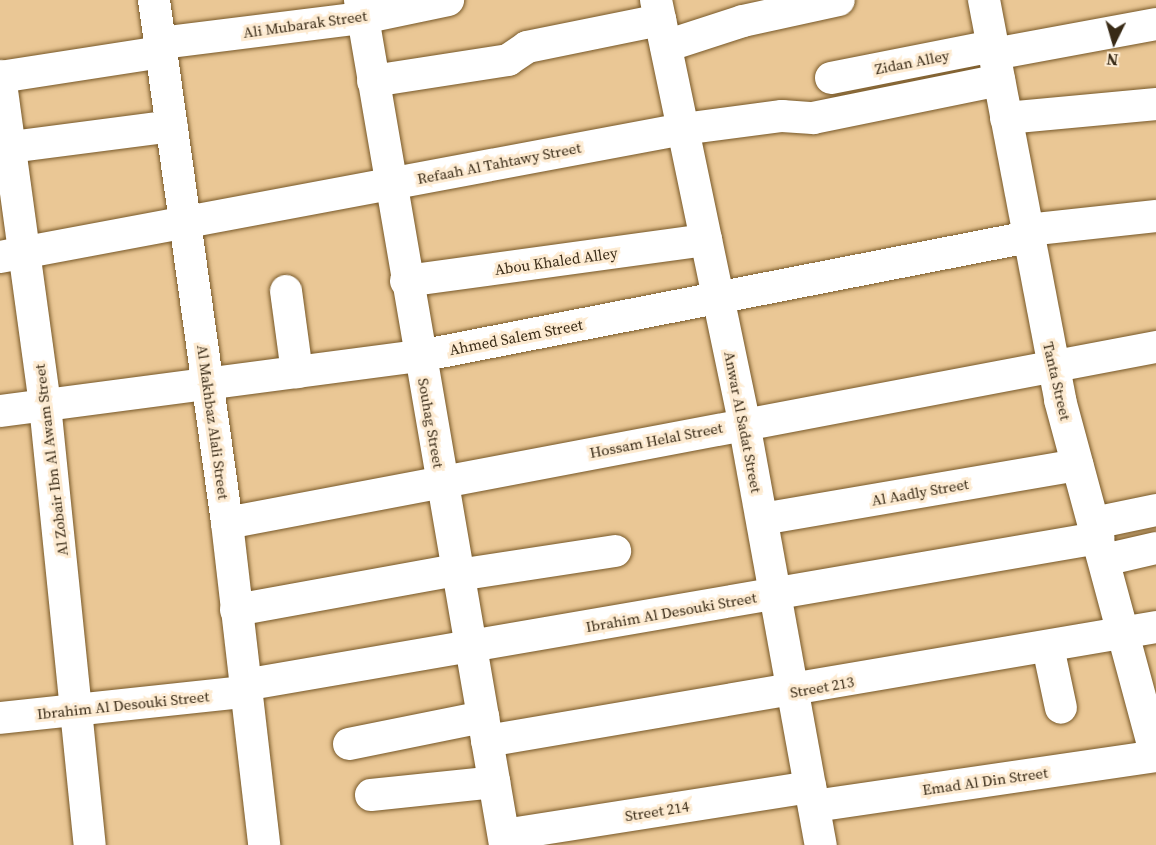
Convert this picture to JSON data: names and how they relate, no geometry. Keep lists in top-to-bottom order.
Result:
{
  "streets": {
    "street": [
      "Ali Mubarak Street",
      "Zidan Alley",
      "Refaah Al Tahtawy Street",
      "Abou Khaled Alley",
      "Ahmed Salem Street",
      "Tanta Street",
      "Al Makhbaz Alali Street",
      "Anwar Al Sadat Street",
      "Souhag Street",
      "Hossam Helal Street",
      "Al Zobair Ibn Al Awam Street",
      "Al Aadly Street",
      "Ibrahim Al Desouki Street",
      "Street 213",
      "Emad Al Din Street",
      "Street 214"
    ]
  },
  "crossings": [
    ["Ali Mubarak Street", "Al Makhbaz Alali Street"],
    ["Ali Mubarak Street", "Souhag Street"],
    ["Ali Mubarak Street", "Al Zobair Ibn Al Awam Street"],
    ["Zidan Alley", "Refaah Al Tahtawy Street"],
    ["Zidan Alley", "Tanta Street"],
    ["Refaah Al Tahtawy Street", "Tanta Street"],
    ["Refaah Al Tahtawy Street", "Al Makhbaz Alali Street"],
    ["Refaah Al Tahtawy Street", "Anwar Al Sadat Street"],
    ["Refaah Al Tahtawy Street", "Souhag Street"],
    ["Refaah Al Tahtawy Street", "Al Zobair Ibn Al Awam Street"],
    ["Abou Khaled Alley", "Anwar Al Sadat Street"],
    ["Abou Khaled Alley", "Souhag Street"],
    ["Ahmed Salem Street", "Tanta Street"],
    ["Ahmed Salem Street", "Al Makhbaz Alali Street"],
    ["Ahmed Salem Street", "Anwar Al Sadat Street"],
    ["Ahmed Salem Street", "Souhag Street"],
    ["Ahmed Salem Street", "Al Zobair Ibn Al Awam Street"],
    ["Tanta Street", "Hossam Helal Street"],
    ["Tanta Street", "Al Aadly Street"],
    ["Tanta Street", "Ibrahim Al Desouki Street"],
    ["Tanta Street", "Street 213"],
    ["Tanta Street", "Emad Al Din Street"],
    ["Al Makhbaz Alali Street", "Hossam Helal Street"],
    ["Al Makhbaz Alali Street", "Ibrahim Al Desouki Street"],
    ["Anwar Al Sadat Street", "Hossam Helal Street"],
    ["Anwar Al Sadat Street", "Al Aadly Street"],
    ["Anwar Al Sadat Street", "Ibrahim Al Desouki Street"],
    ["Anwar Al Sadat Street", "Street 213"],
    ["Anwar Al Sadat Street", "Emad Al Din Street"],
    ["Anwar Al Sadat Street", "Street 214"],
    ["Souhag Street", "Hossam Helal Street"],
    ["Souhag Street", "Ibrahim Al Desouki Street"],
    ["Souhag Street", "Street 213"],
    ["Souhag Street", "Street 214"],
    ["Al Zobair Ibn Al Awam Street", "Ibrahim Al Desouki Street"],
    ["Emad Al Din Street", "Street 214"]
  ],
  "north": "bottom"
}
